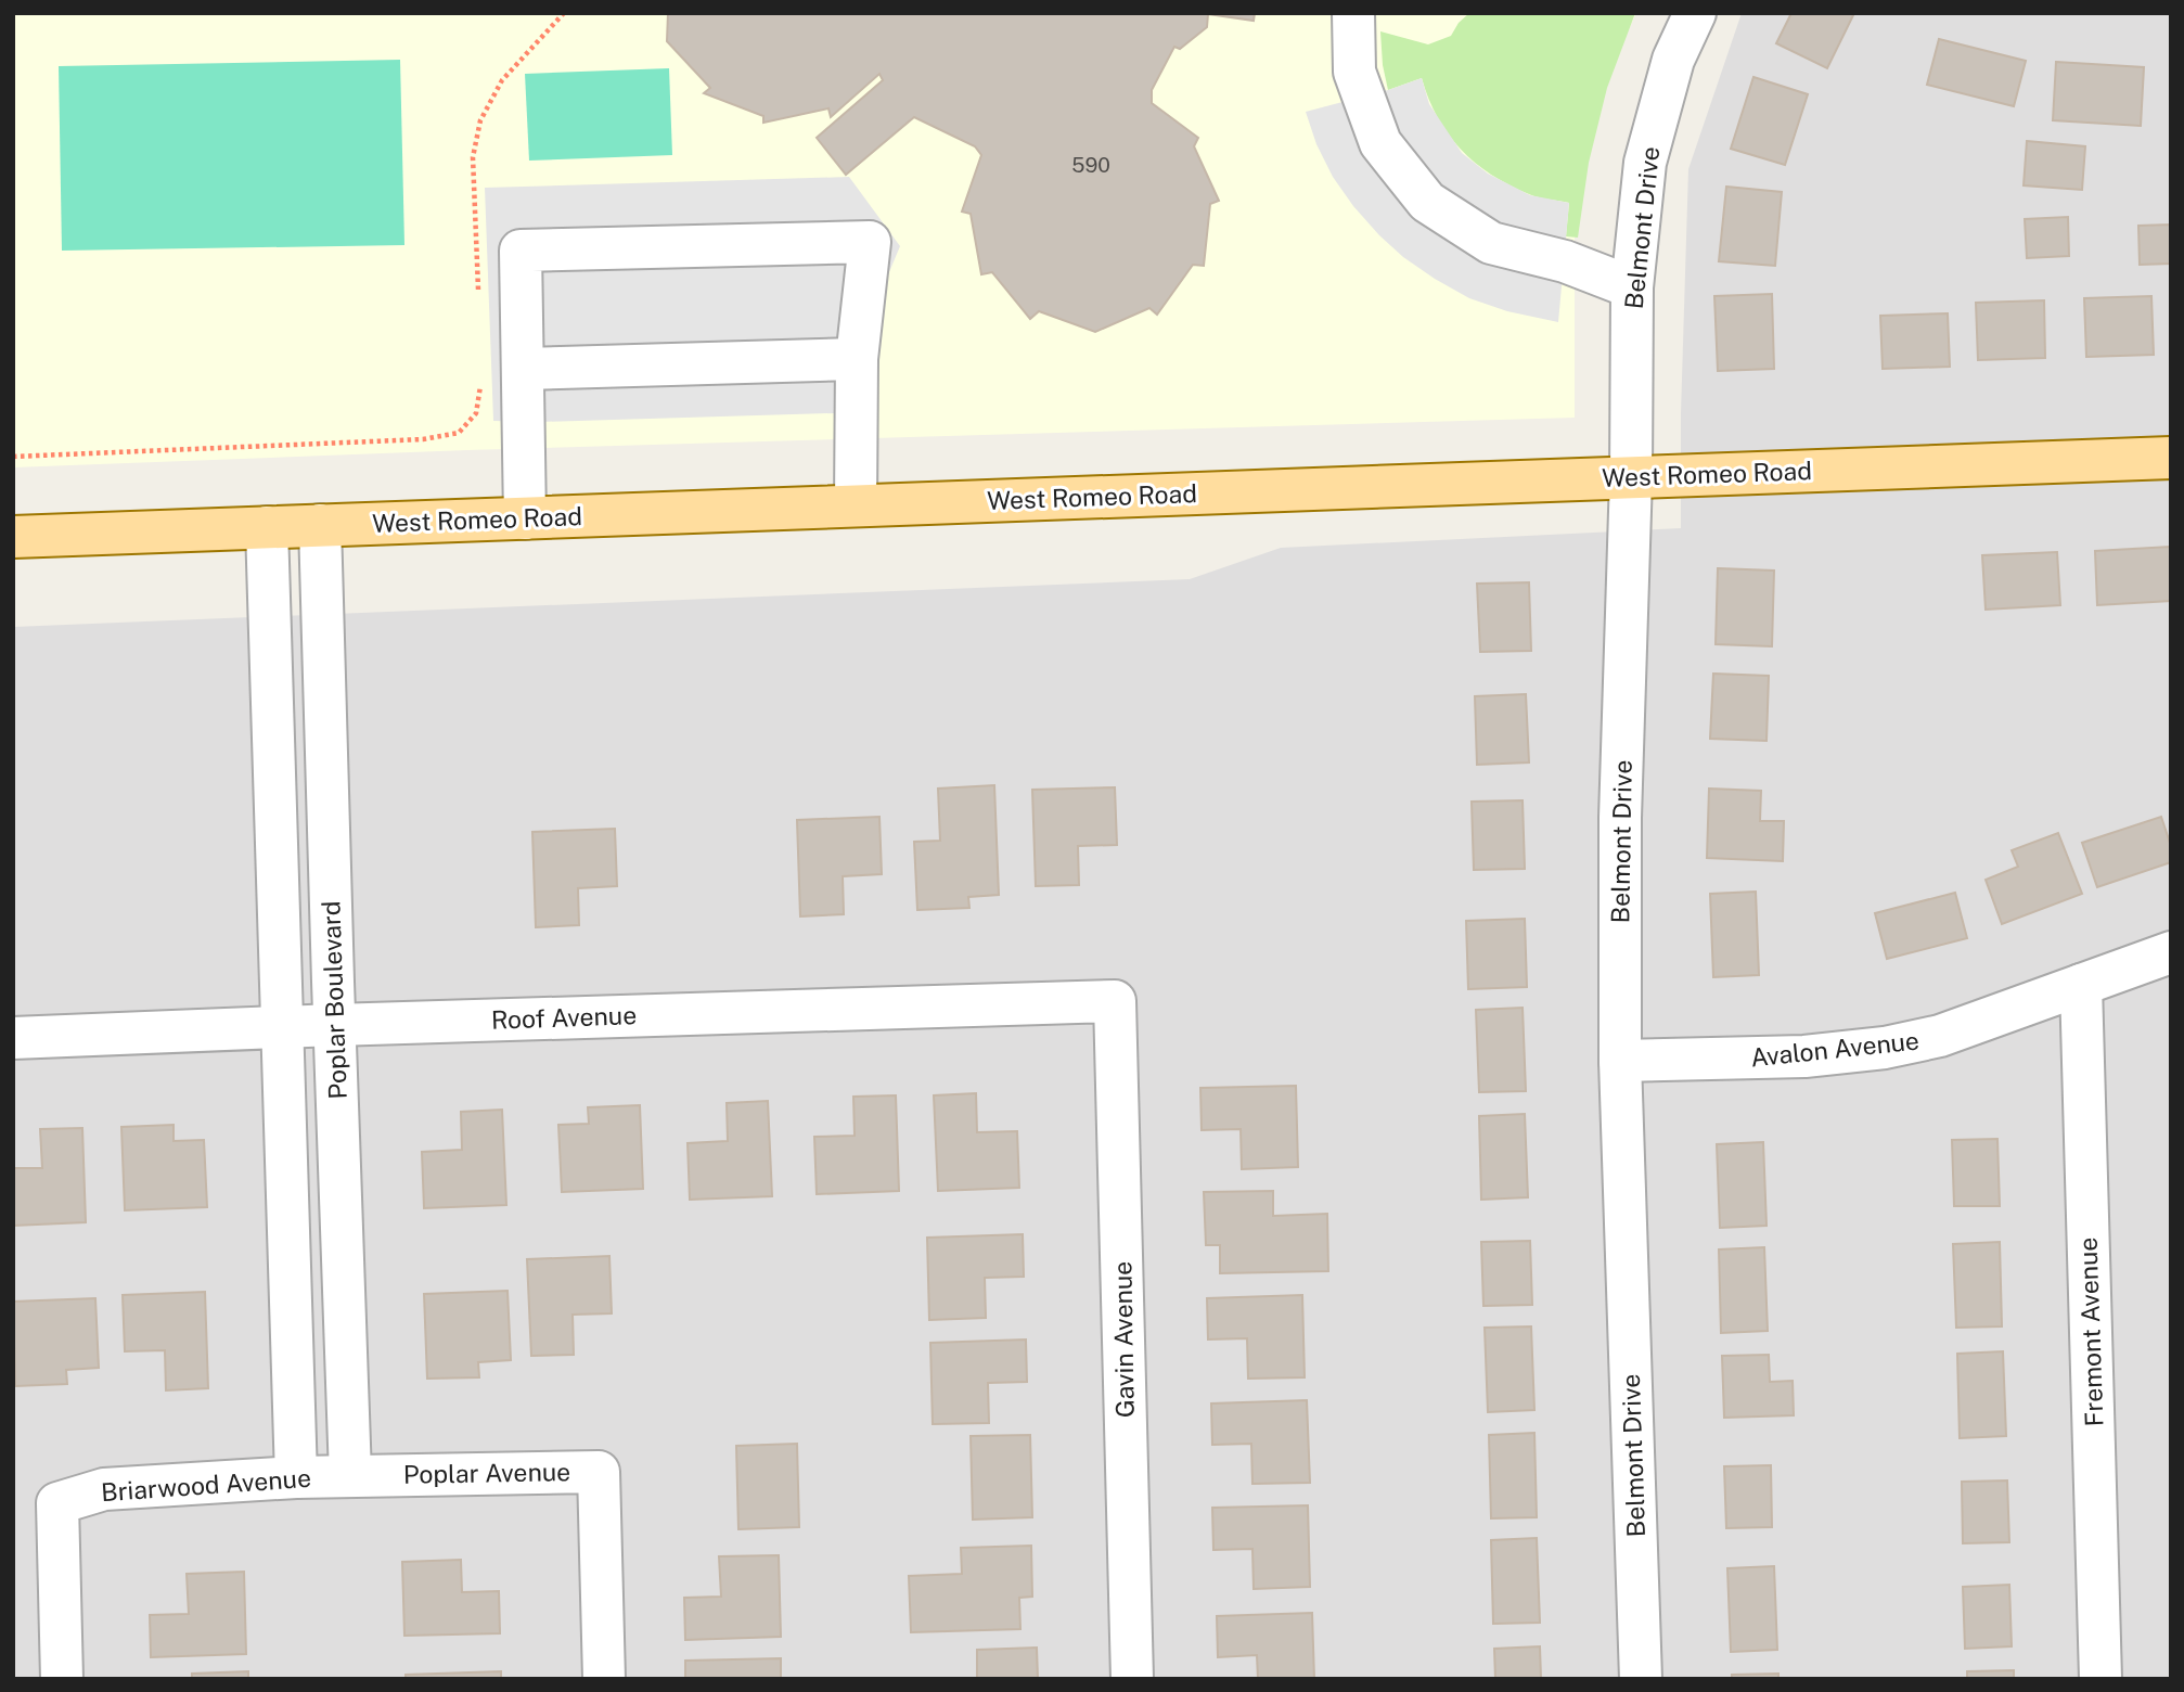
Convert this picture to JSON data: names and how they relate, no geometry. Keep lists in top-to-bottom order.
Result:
{
  "streets": {
    "main road": ["West Romeo Road"],
    "street": [
      "Belmont Drive",
      "Poplar Boulevard",
      "Roof Avenue",
      "Avalon Avenue",
      "Fremont Avenue",
      "Gavin Avenue",
      "Poplar Avenue",
      "Briarwood Avenue"
    ]
  },
  "crossings": [
    ["Belmont Drive", "West Romeo Road"],
    ["Belmont Drive", "Avalon Avenue"],
    ["West Romeo Road", "Poplar Boulevard"],
    ["Poplar Boulevard", "Roof Avenue"],
    ["Poplar Boulevard", "Poplar Avenue"],
    ["Poplar Boulevard", "Briarwood Avenue"],
    ["Roof Avenue", "Gavin Avenue"],
    ["Avalon Avenue", "Fremont Avenue"],
    ["Poplar Avenue", "Briarwood Avenue"]
  ],
  "house_numbers": ["590"]
}
